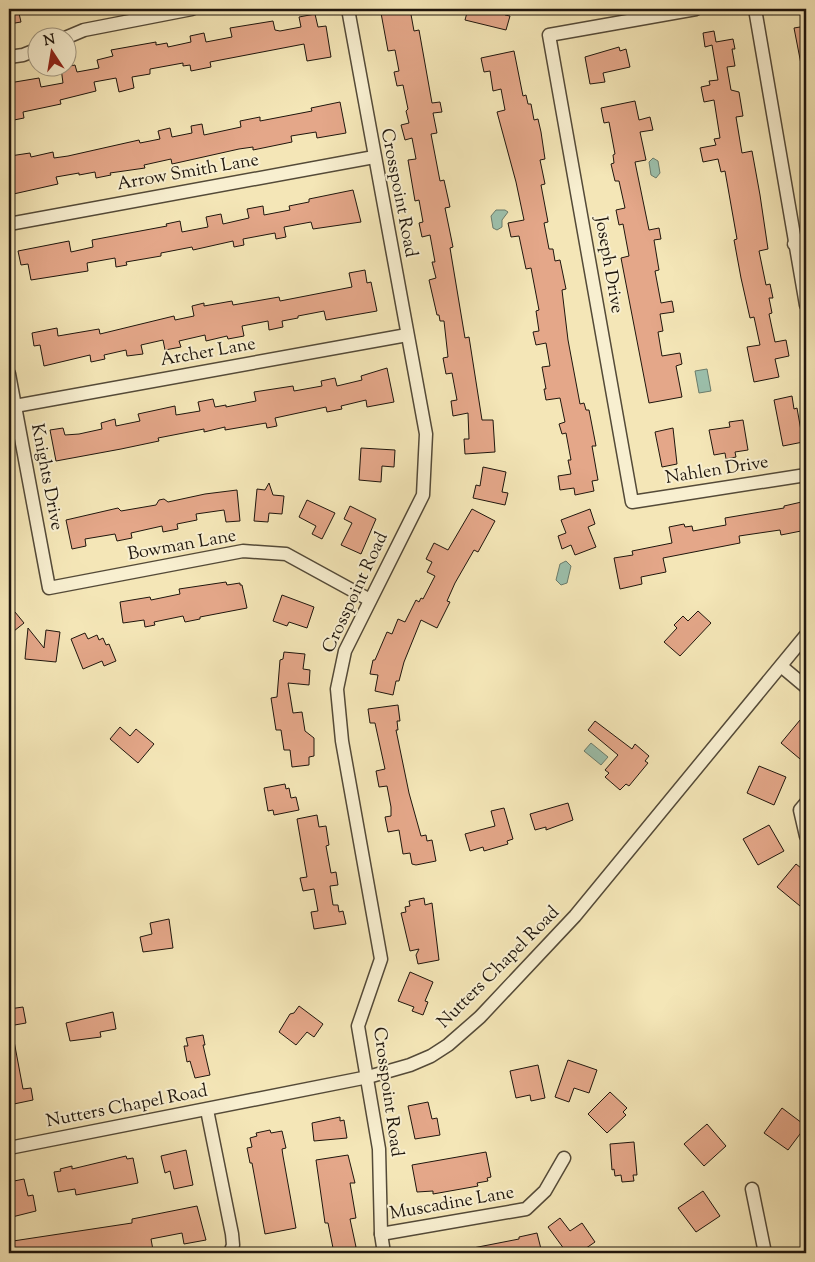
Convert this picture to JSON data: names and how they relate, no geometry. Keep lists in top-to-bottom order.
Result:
{
  "streets": {
    "street": [
      "Arrow Smith Lane",
      "Crosspoint Road",
      "Joseph Drive",
      "Archer Lane",
      "Nahlen Drive",
      "Knights Drive",
      "Bowman Lane",
      "Nutters Chapel Road",
      "Muscadine Lane"
    ]
  },
  "crossings": [
    ["Arrow Smith Lane", "Crosspoint Road"],
    ["Crosspoint Road", "Archer Lane"],
    ["Crosspoint Road", "Bowman Lane"],
    ["Crosspoint Road", "Nutters Chapel Road"],
    ["Crosspoint Road", "Muscadine Lane"],
    ["Joseph Drive", "Nahlen Drive"],
    ["Archer Lane", "Knights Drive"],
    ["Knights Drive", "Bowman Lane"]
  ],
  "north": "top"
}
